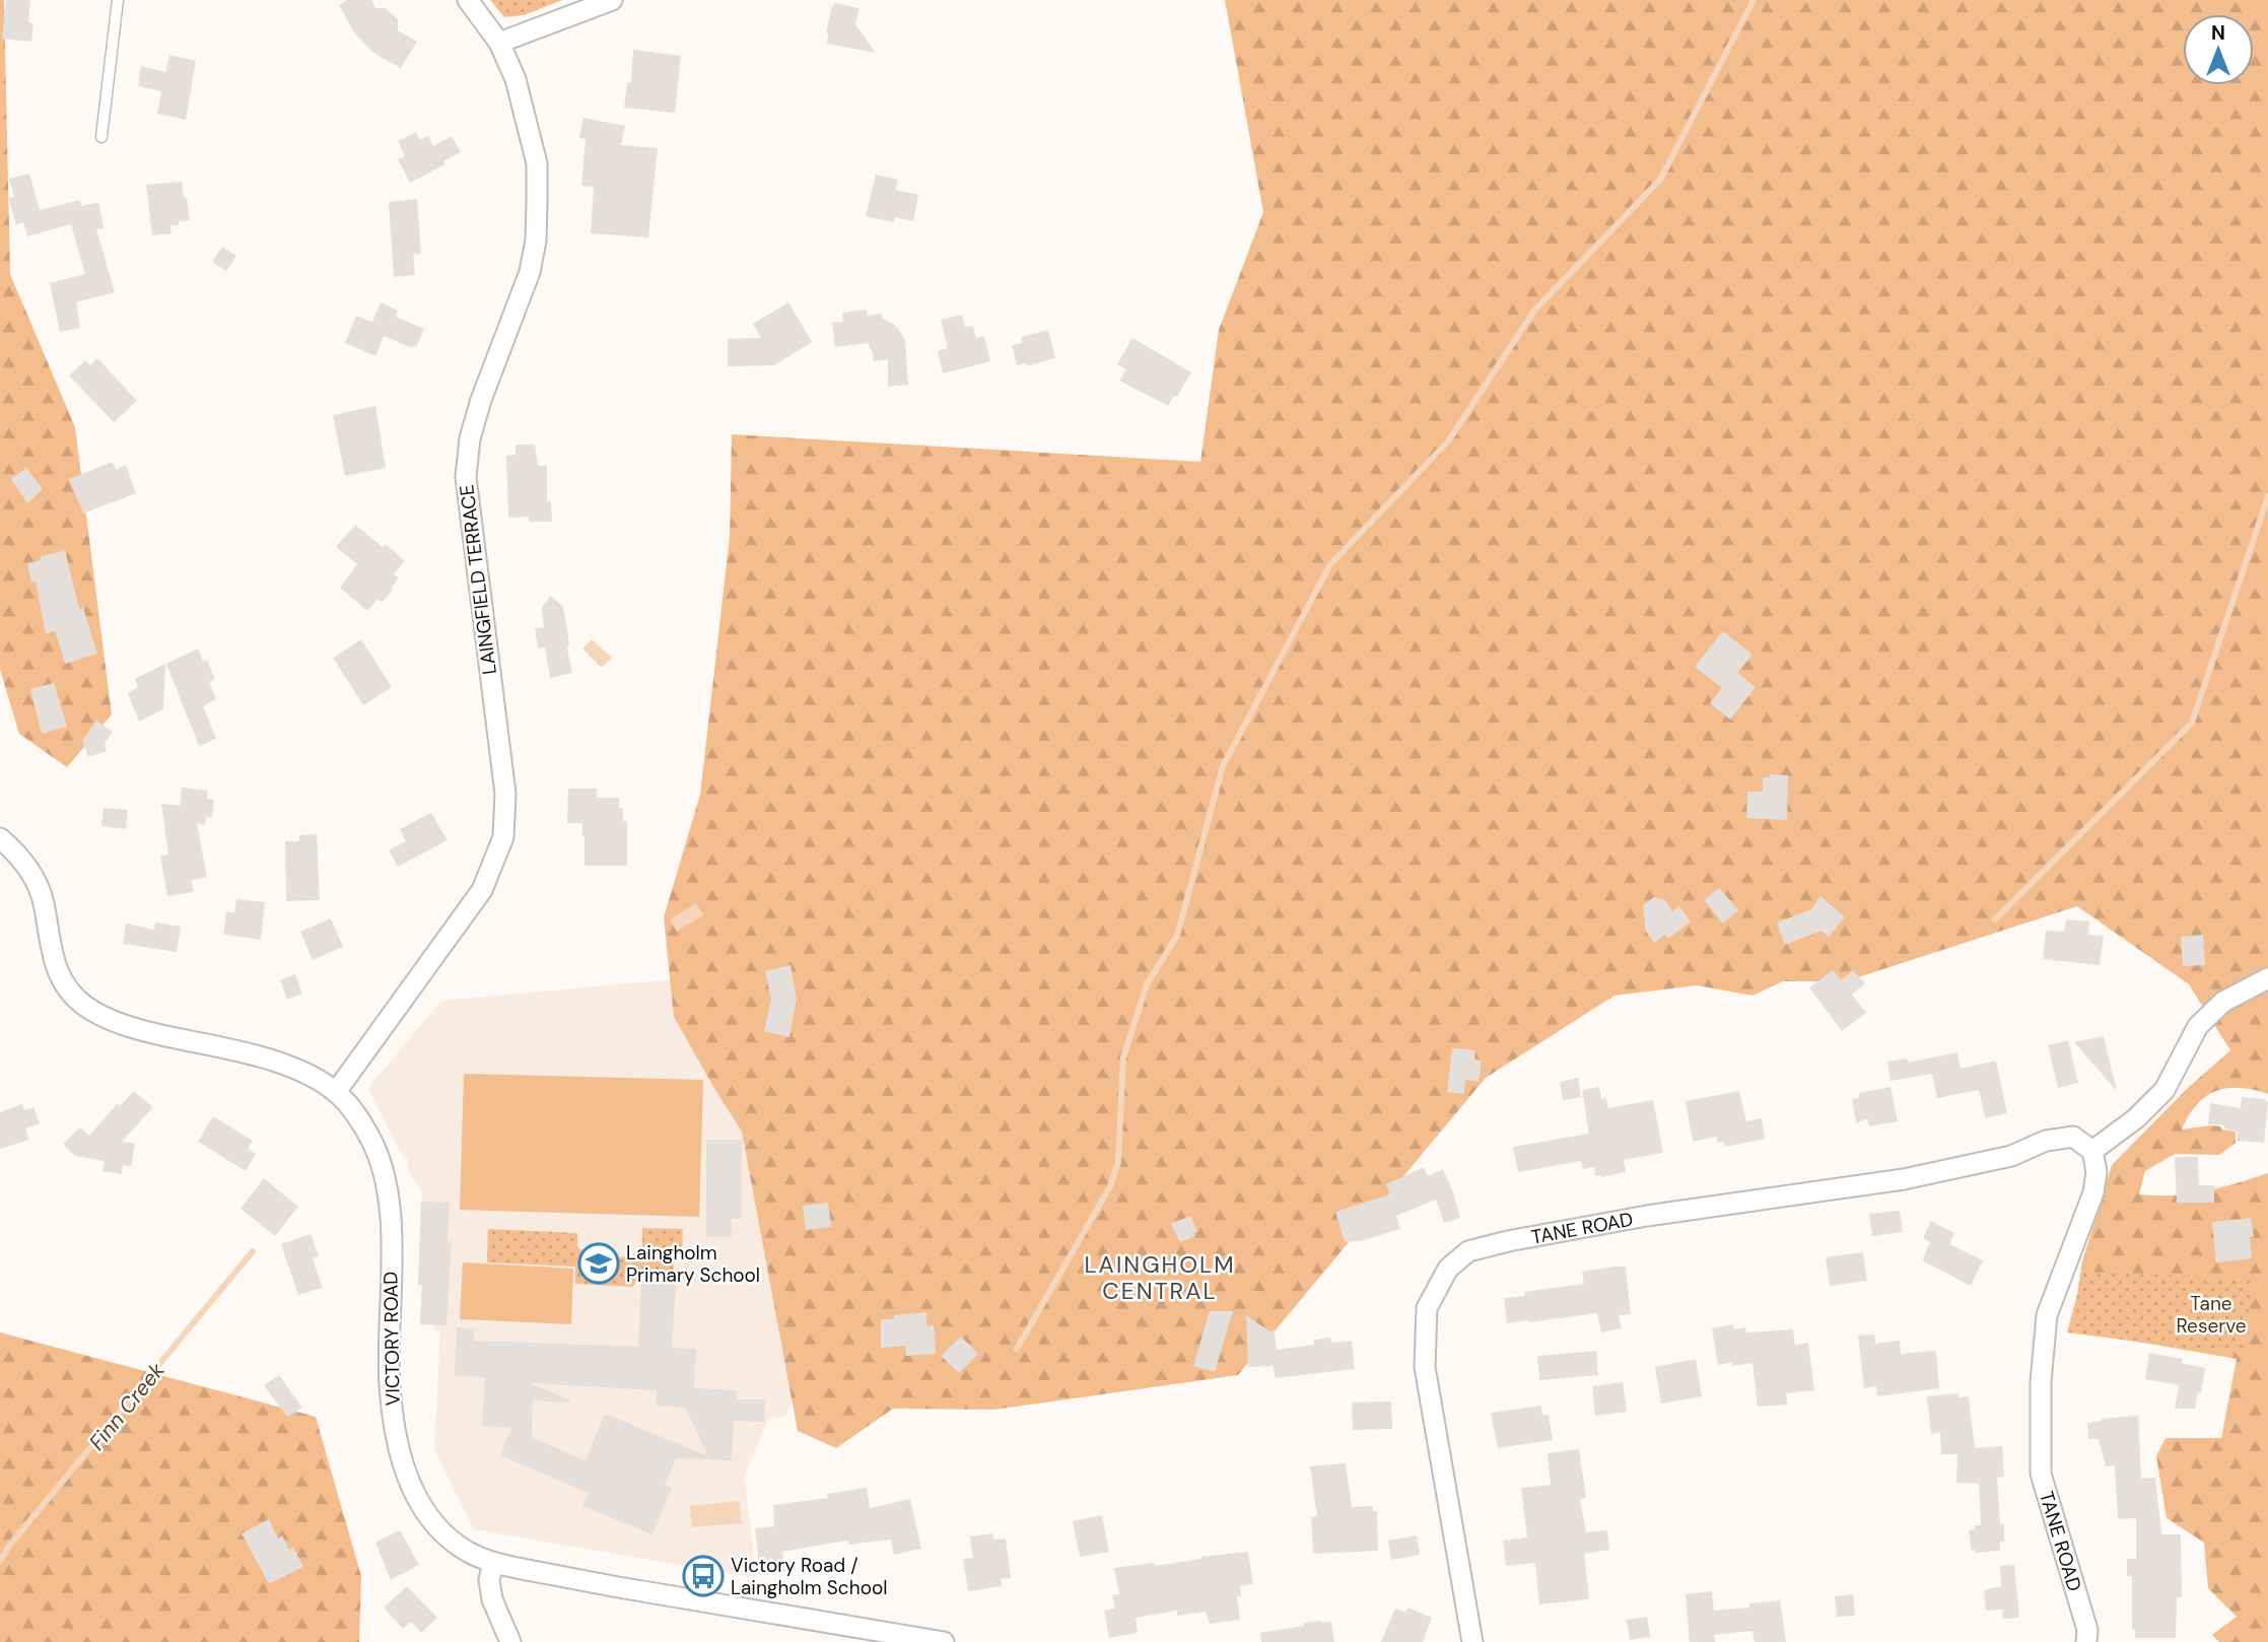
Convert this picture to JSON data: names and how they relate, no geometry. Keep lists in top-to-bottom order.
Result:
{
  "streets": {
    "street": ["LAINGFIELD TERRACE", "TANE ROAD", "VICTORY ROAD"]
  },
  "crossings": [
    ["LAINGFIELD TERRACE", "VICTORY ROAD"]
  ],
  "districts": ["LAINGHOLM CENTRAL"],
  "water": ["Finn Creek"],
  "parks": ["Tane Reserve"],
  "places": {
    "school or university": ["Laingholm Primary School"],
    "bus stop": ["Victory Road / Laingholm School"]
  },
  "north": "top"
}
